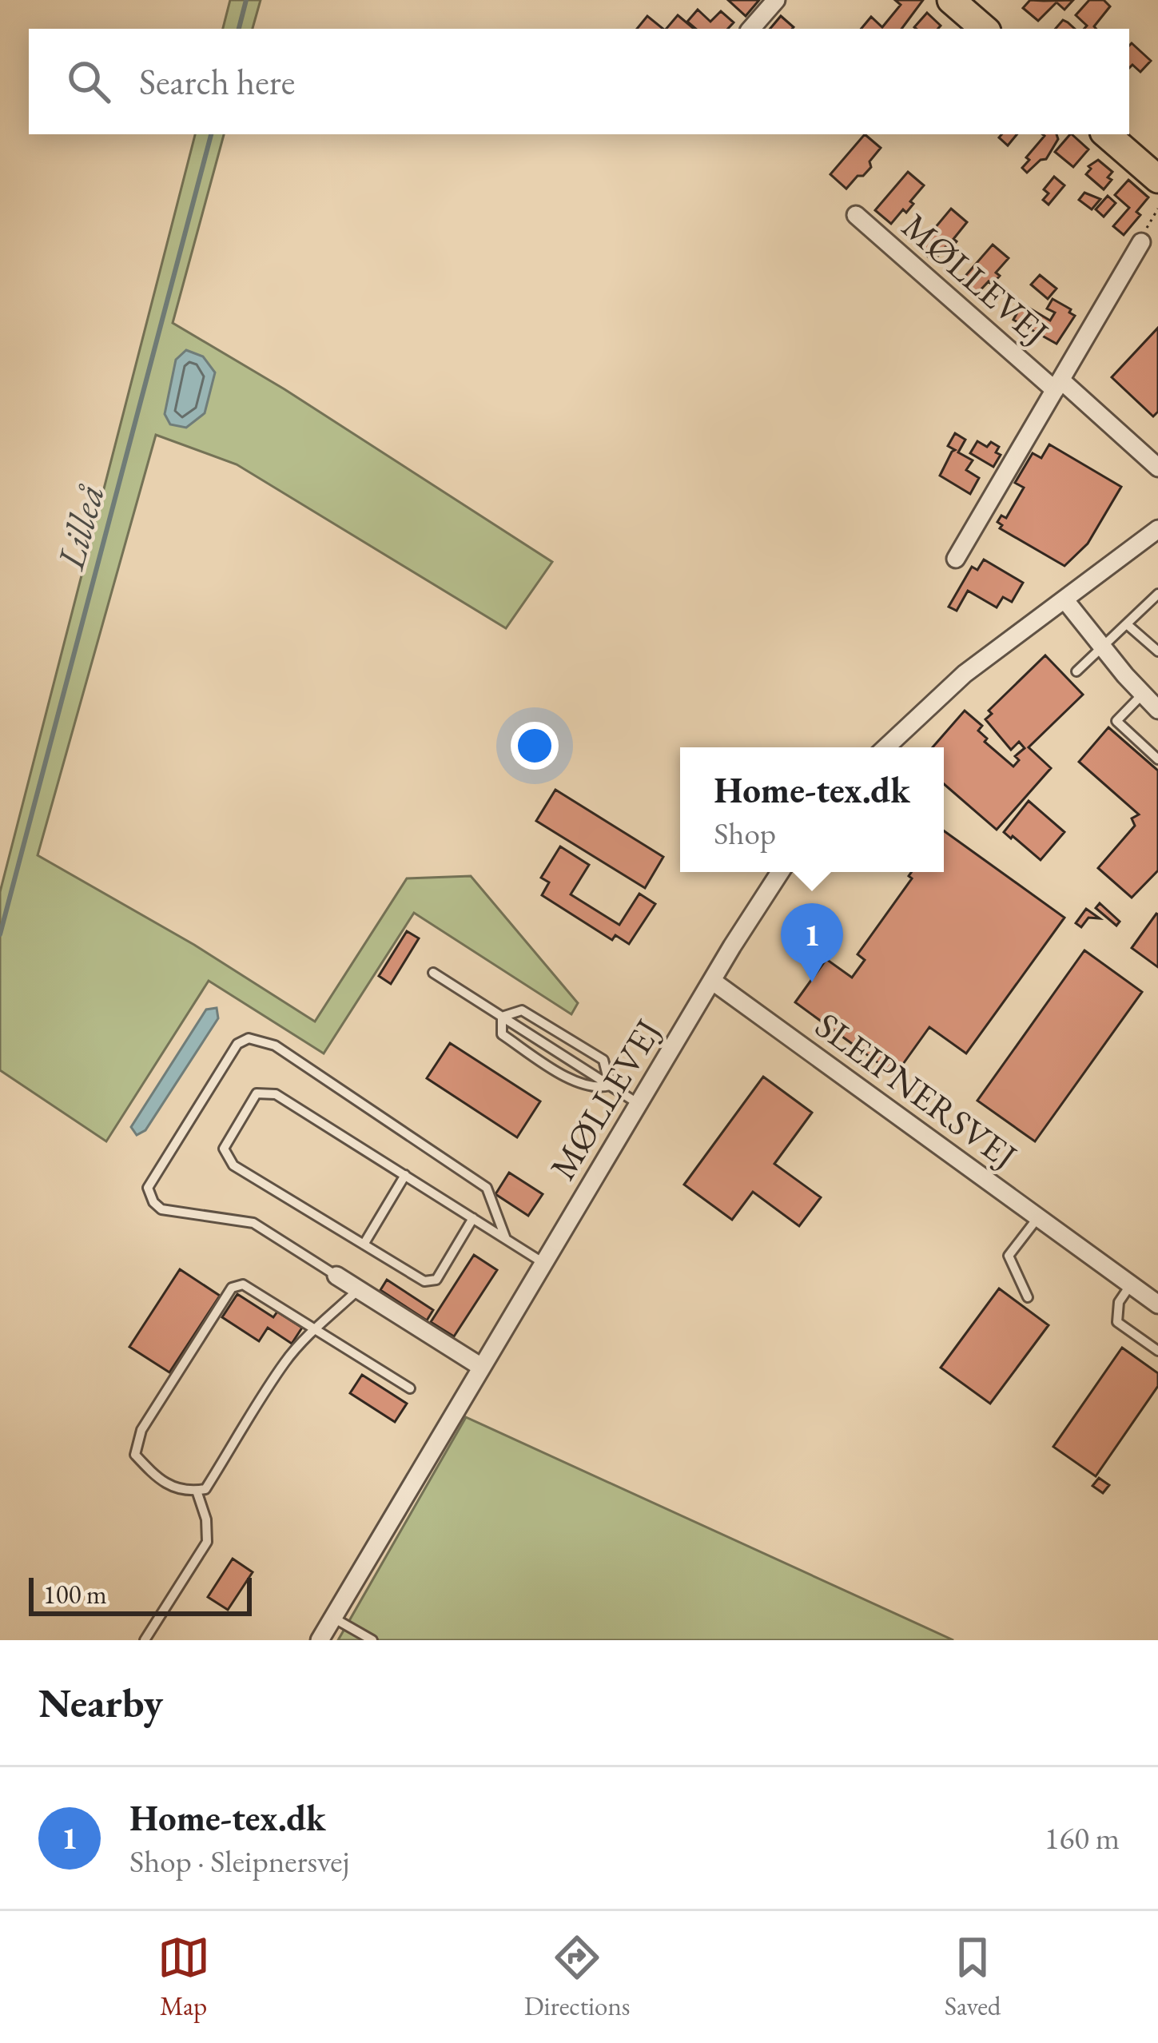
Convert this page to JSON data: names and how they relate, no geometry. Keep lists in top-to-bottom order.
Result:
{
  "streets": {
    "street": ["MØLLEVEJ", "SLEIPNERSVEJ"]
  },
  "crossings": [
    ["MØLLEVEJ", "SLEIPNERSVEJ"]
  ],
  "water": ["Lilleå"],
  "scale_bar": "100 m",
  "page": {
    "search": "Search here",
    "popup": ["Home-tex.dk", "Shop"],
    "pins": "1",
    "scale": "100 m",
    "heading": "Nearby",
    "list": [
      {
        "mark": "1",
        "name": "Home-tex.dk",
        "note": "Shop · Sleipnersvej",
        "value": "160 m"
      }
    ],
    "nav": ["Map", "Directions", "Saved"]
  }
}
